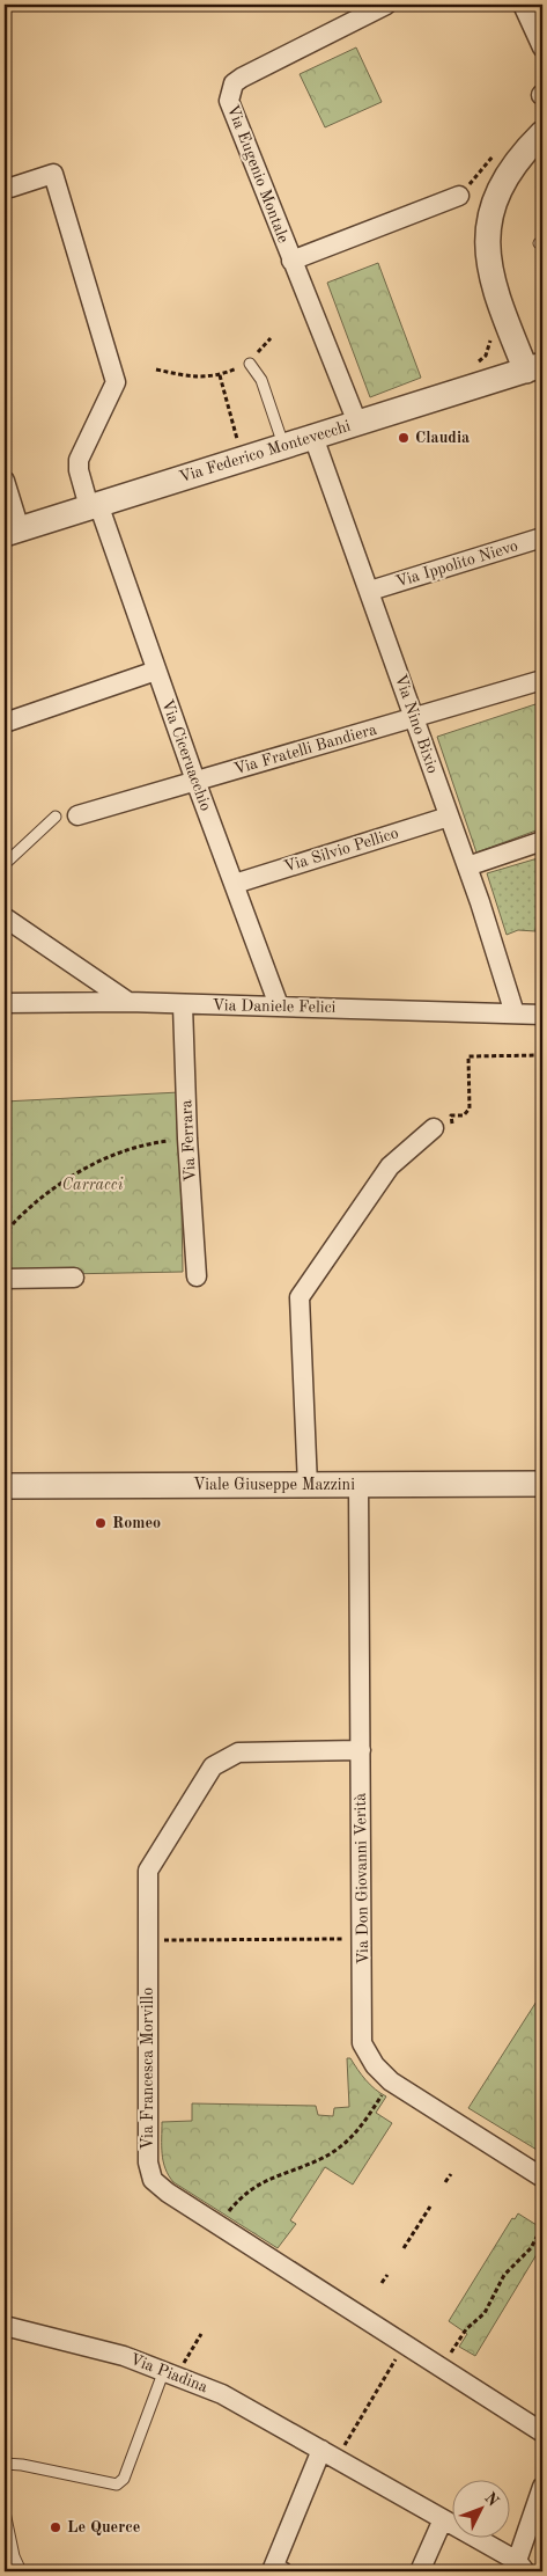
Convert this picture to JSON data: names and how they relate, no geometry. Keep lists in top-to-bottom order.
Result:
{
  "streets": {
    "street": [
      "Via Eugenio Montale",
      "Via Federico Montevecchi",
      "Via Ippolito Nievo",
      "Via Nino Bixio",
      "Via Fratelli Bandiera",
      "Via Ciceruacchio",
      "Via Silvio Pellico",
      "Via Daniele Felici",
      "Via Ferrara",
      "Viale Giuseppe Mazzini",
      "Via Don Giovanni Verità",
      "Via Francesca Morvillo",
      "Via Piadina"
    ]
  },
  "crossings": [
    ["Via Eugenio Montale", "Via Federico Montevecchi"],
    ["Via Federico Montevecchi", "Via Nino Bixio"],
    ["Via Federico Montevecchi", "Via Ciceruacchio"],
    ["Via Ippolito Nievo", "Via Nino Bixio"],
    ["Via Nino Bixio", "Via Fratelli Bandiera"],
    ["Via Nino Bixio", "Via Silvio Pellico"],
    ["Via Nino Bixio", "Via Daniele Felici"],
    ["Via Fratelli Bandiera", "Via Ciceruacchio"],
    ["Via Ciceruacchio", "Via Silvio Pellico"],
    ["Via Ciceruacchio", "Via Daniele Felici"],
    ["Via Daniele Felici", "Via Ferrara"],
    ["Viale Giuseppe Mazzini", "Via Don Giovanni Verità"],
    ["Via Don Giovanni Verità", "Via Francesca Morvillo"]
  ],
  "parks": ["Carracci"],
  "places": ["Claudia", "Romeo", "Le Querce"],
  "north": "top right"
}
